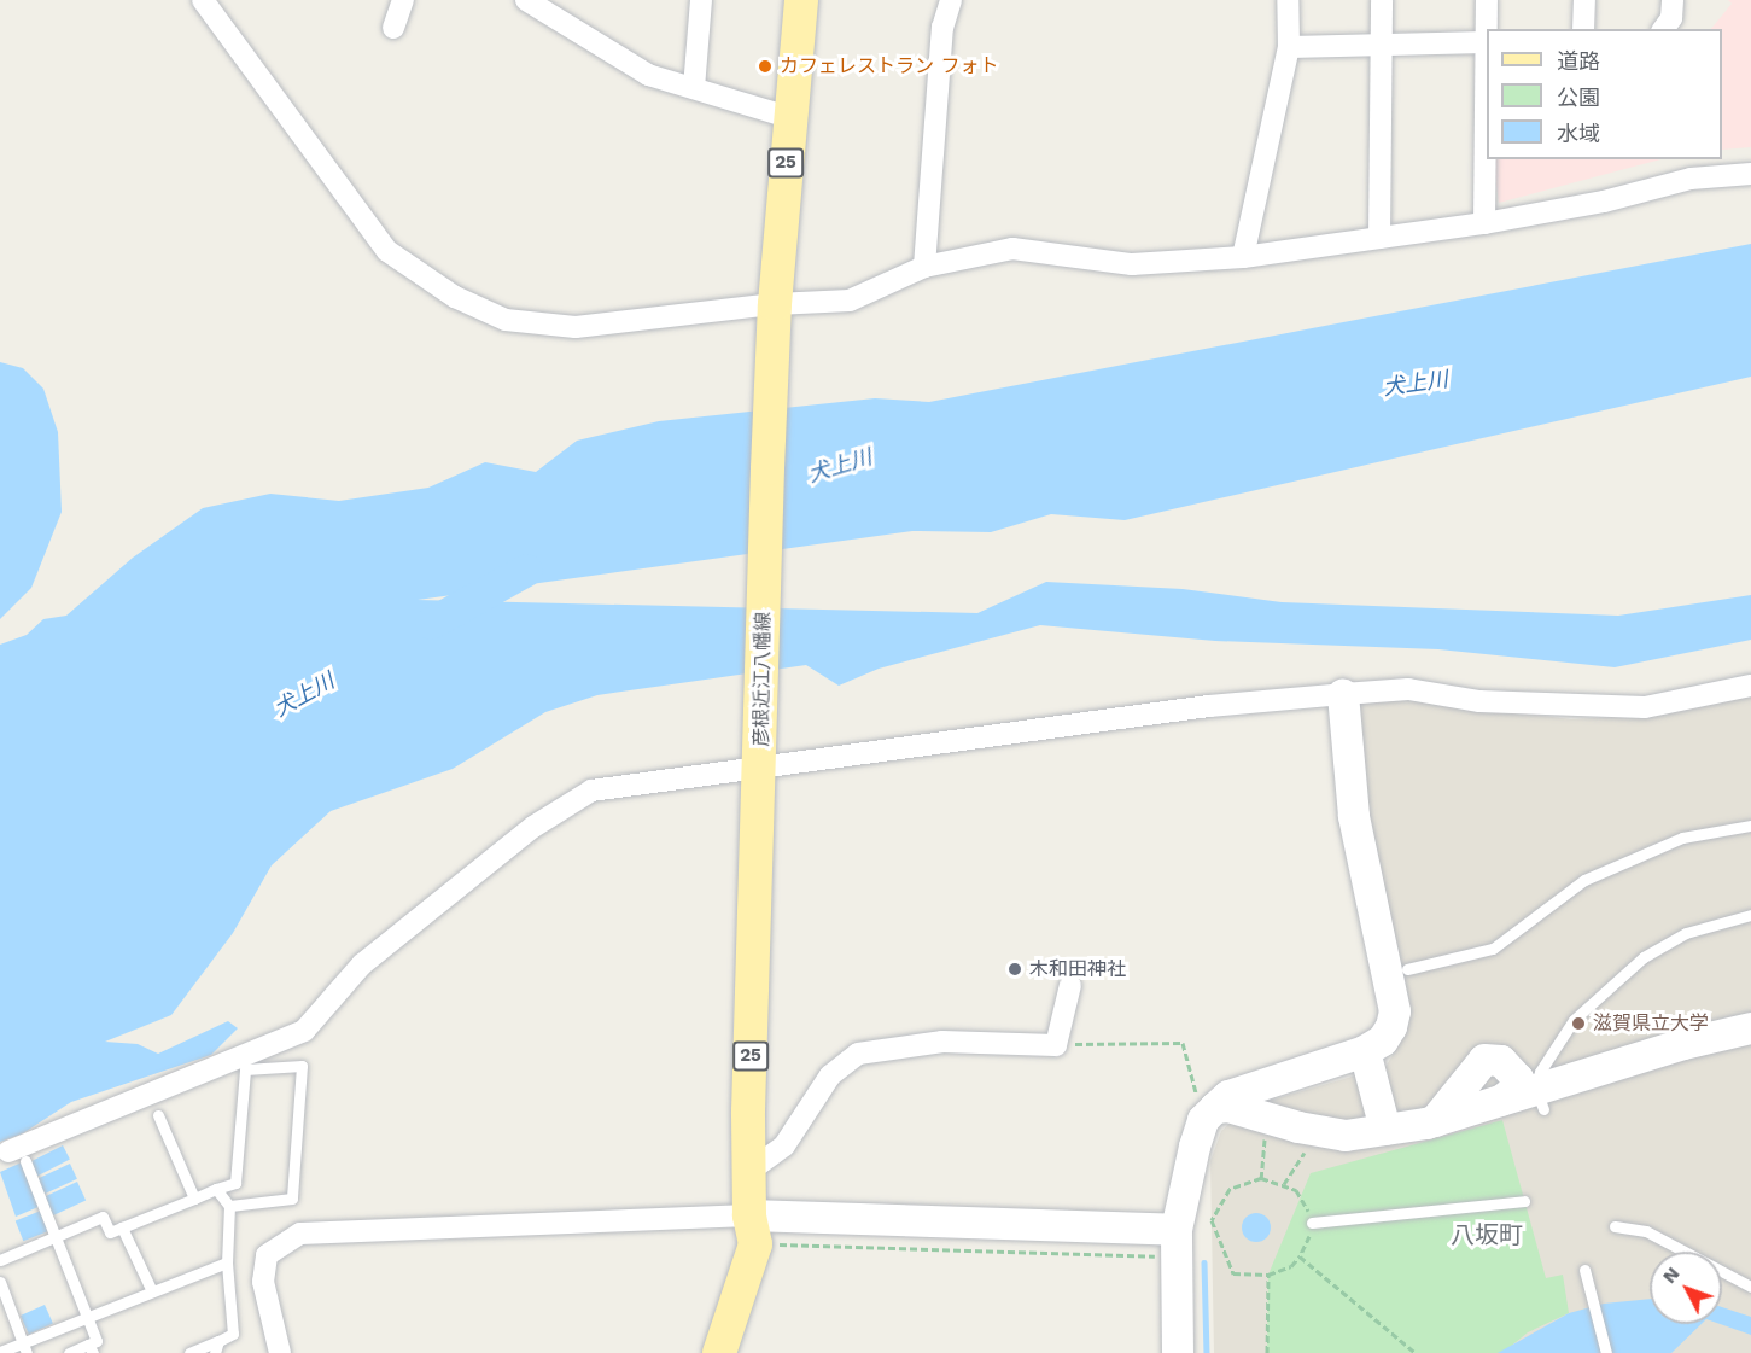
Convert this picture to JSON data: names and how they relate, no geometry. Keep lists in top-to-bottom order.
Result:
{
  "streets": {
    "main road": ["25", "彦根近江八幡線"]
  },
  "districts": ["八坂町"],
  "water": ["犬上川"],
  "places": ["カフェレストラン フォト", "木和田神社", "滋賀県立大学"],
  "legend": ["道路", "公園", "水域"],
  "north": "top left"
}
